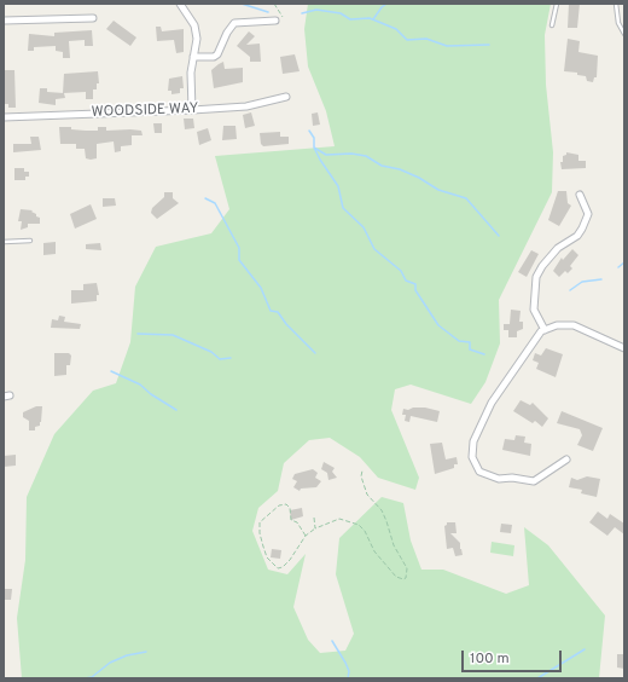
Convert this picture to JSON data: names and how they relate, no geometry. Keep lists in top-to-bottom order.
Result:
{
  "streets": {
    "street": ["WOODSIDE WAY"]
  },
  "scale_bar": "100 m"
}
